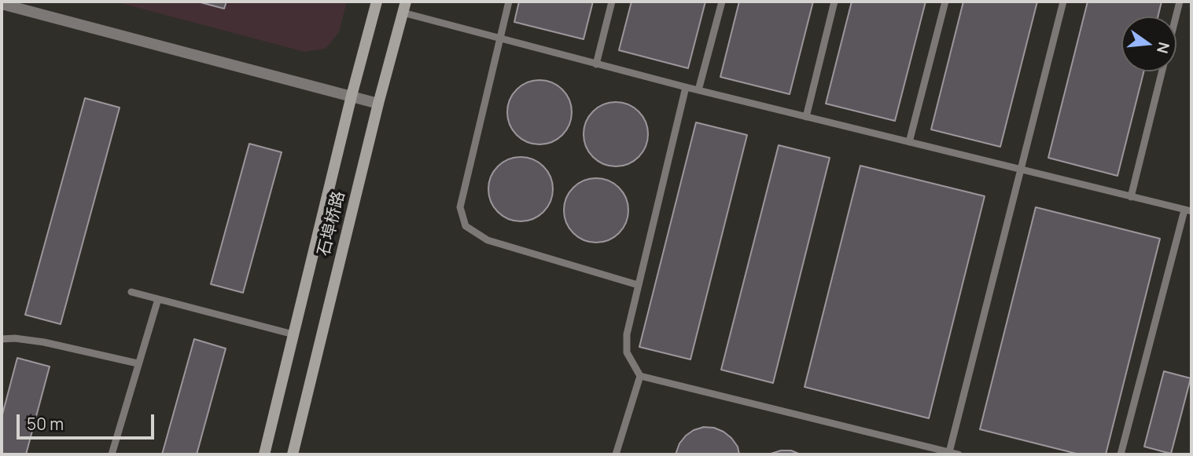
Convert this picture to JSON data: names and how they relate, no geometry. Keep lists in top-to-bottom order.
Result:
{
  "streets": {
    "street": ["石埠桥路"]
  },
  "scale_bar": "50 m",
  "north": "right"
}
